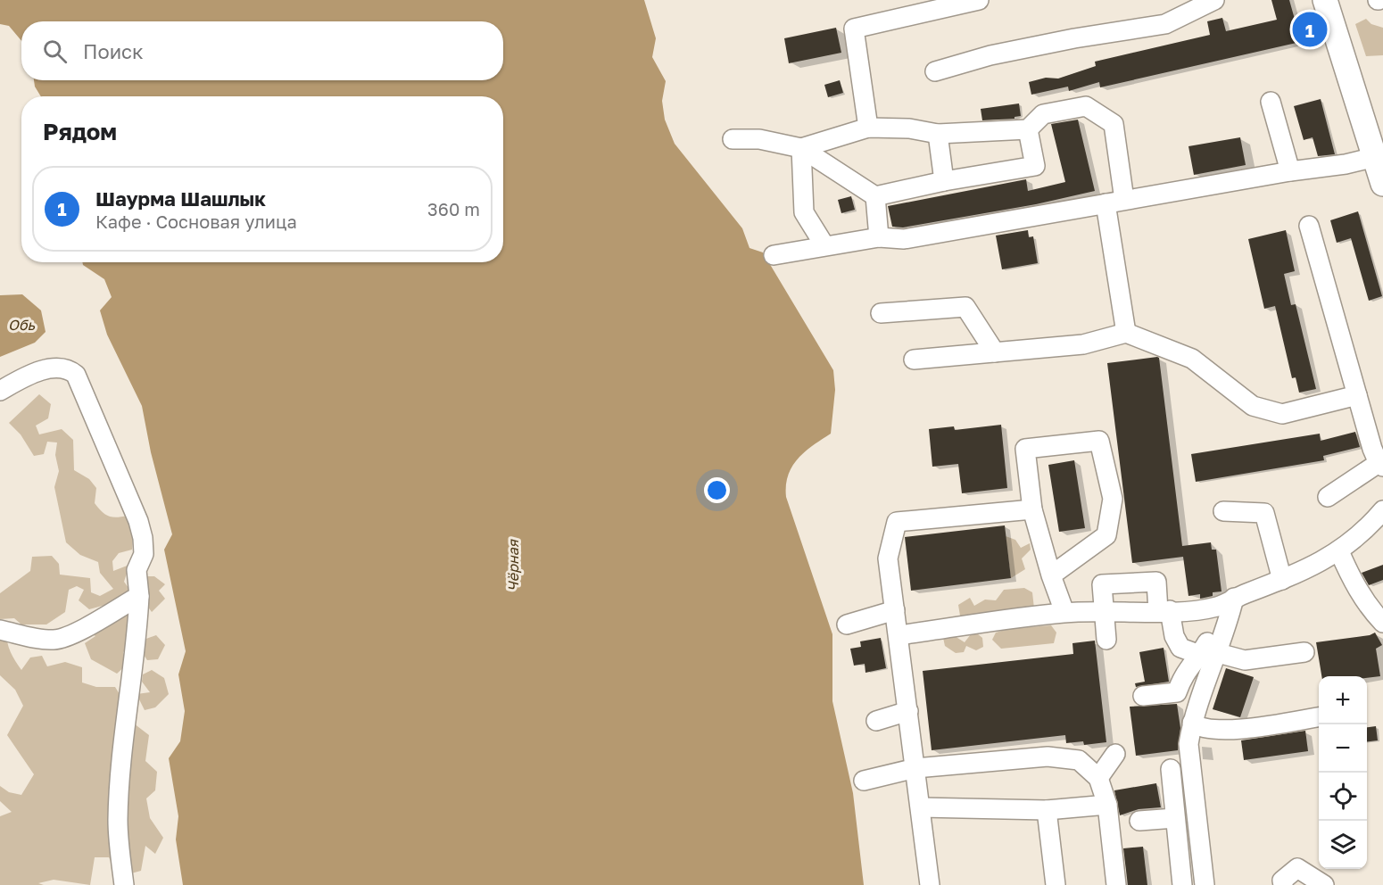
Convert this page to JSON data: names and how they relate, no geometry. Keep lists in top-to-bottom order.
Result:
{
  "water": ["Обь", "Чёрная"],
  "page": {
    "pins": "1",
    "search": "Поиск",
    "heading": "Рядом",
    "list": [
      {
        "mark": "1",
        "name": "Шаурма Шашлык",
        "note": "Кафе · Сосновая улица",
        "value": "360 m"
      }
    ],
    "map_buttons": ["+", "−"]
  }
}
